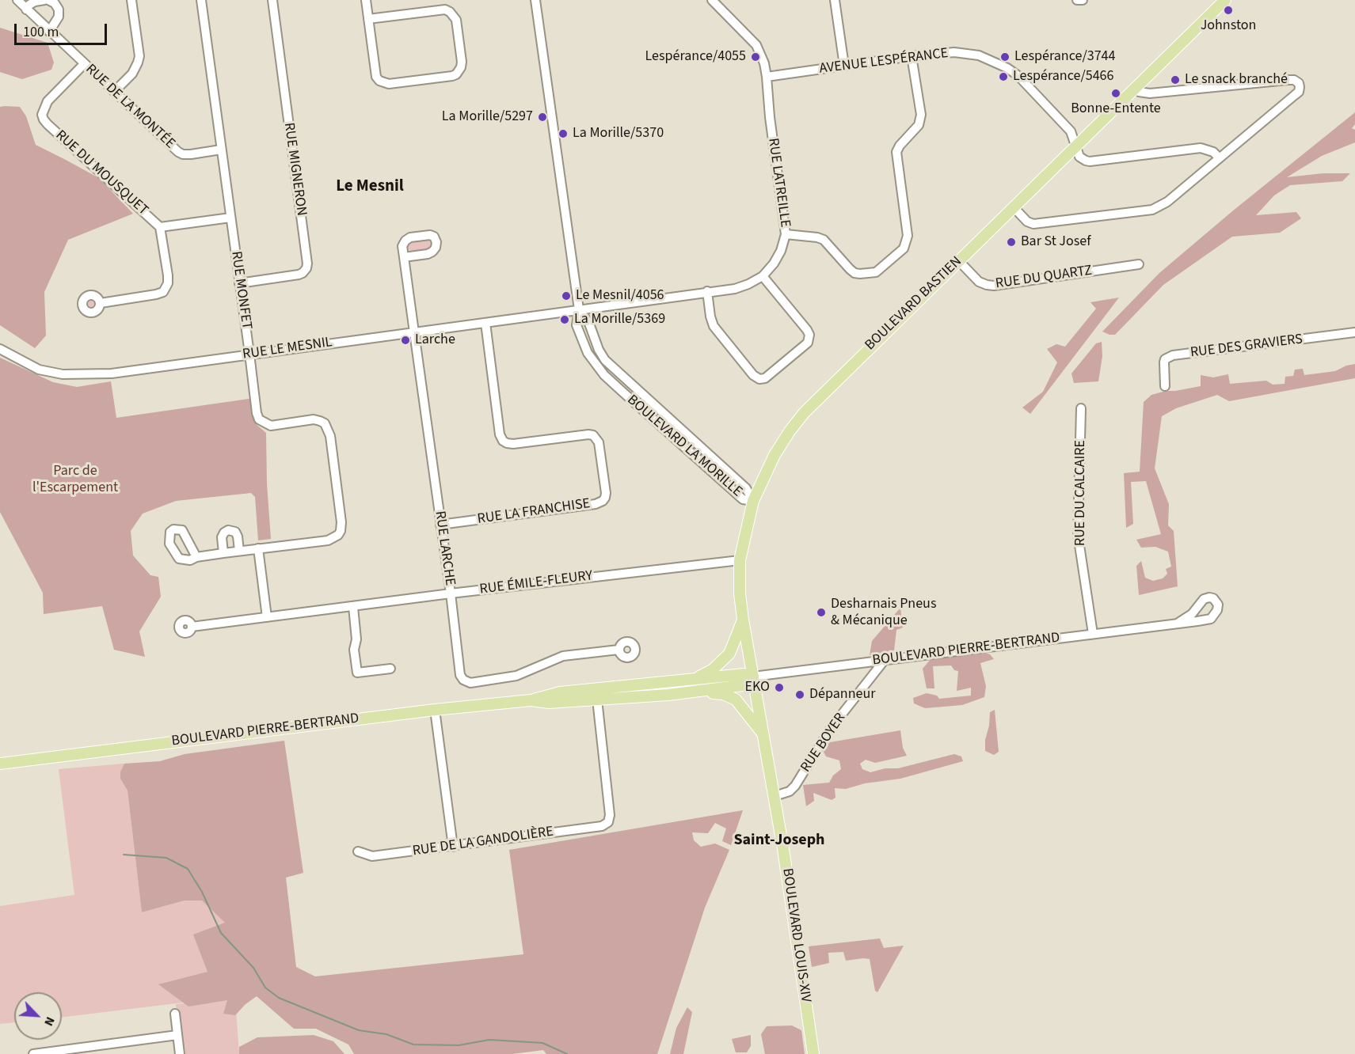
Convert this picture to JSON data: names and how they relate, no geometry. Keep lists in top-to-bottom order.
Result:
{
  "streets": {
    "main road": ["BOULEVARD BASTIEN", "BOULEVARD PIERRE-BERTRAND", "BOULEVARD LOUIS-XIV"],
    "street": [
      "AVENUE LESPÉRANCE",
      "RUE DE LA MONTÉE",
      "RUE MIGNERON",
      "RUE DU MOUSQUET",
      "RUE LATREILLE",
      "RUE DU QUARTZ",
      "RUE MONFET",
      "RUE DES GRAVIERS",
      "RUE LE MESNIL",
      "BOULEVARD LA MORILLE",
      "RUE DU CALCAIRE",
      "RUE LA FRANCHISE",
      "RUE LARCHE",
      "RUE ÉMILE-FLEURY",
      "RUE BOYER",
      "RUE DE LA GANDOLIÈRE"
    ]
  },
  "crossings": [
    ["AVENUE LESPÉRANCE", "RUE LATREILLE"],
    ["AVENUE LESPÉRANCE", "BOULEVARD BASTIEN"],
    ["RUE DE LA MONTÉE", "RUE DU MOUSQUET"],
    ["RUE DE LA MONTÉE", "RUE MONFET"],
    ["RUE MIGNERON", "RUE MONFET"],
    ["RUE DU MOUSQUET", "RUE MONFET"],
    ["RUE LATREILLE", "RUE LE MESNIL"],
    ["RUE LATREILLE", "BOULEVARD LA MORILLE"],
    ["RUE DU QUARTZ", "BOULEVARD BASTIEN"],
    ["RUE MONFET", "RUE LE MESNIL"],
    ["BOULEVARD BASTIEN", "BOULEVARD LA MORILLE"],
    ["BOULEVARD BASTIEN", "RUE ÉMILE-FLEURY"],
    ["BOULEVARD BASTIEN", "BOULEVARD PIERRE-BERTRAND"],
    ["BOULEVARD BASTIEN", "BOULEVARD LOUIS-XIV"],
    ["RUE LE MESNIL", "BOULEVARD LA MORILLE"],
    ["RUE LE MESNIL", "RUE LA FRANCHISE"],
    ["RUE LE MESNIL", "RUE LARCHE"],
    ["RUE DU CALCAIRE", "BOULEVARD PIERRE-BERTRAND"],
    ["RUE LA FRANCHISE", "RUE LARCHE"],
    ["RUE LARCHE", "RUE ÉMILE-FLEURY"],
    ["BOULEVARD PIERRE-BERTRAND", "RUE BOYER"],
    ["BOULEVARD PIERRE-BERTRAND", "RUE DE LA GANDOLIÈRE"],
    ["BOULEVARD PIERRE-BERTRAND", "BOULEVARD LOUIS-XIV"],
    ["RUE BOYER", "BOULEVARD LOUIS-XIV"]
  ],
  "districts": ["Le Mesnil", "Saint-Joseph"],
  "parks": ["Parc de l'Escarpement"],
  "places": [
    "Johnston",
    "Lespérance/4055",
    "Lespérance/3744",
    "Lespérance/5466",
    "Le snack branché",
    "Bonne-Entente",
    "La Morille/5297",
    "La Morille/5370",
    "Bar St Josef",
    "Le Mesnil/4056",
    "La Morille/5369",
    "Larche",
    "Desharnais Pneus & Mécanique",
    "EKO",
    "Dépanneur"
  ],
  "scale_bar": "100 m",
  "north": "bottom right"
}
